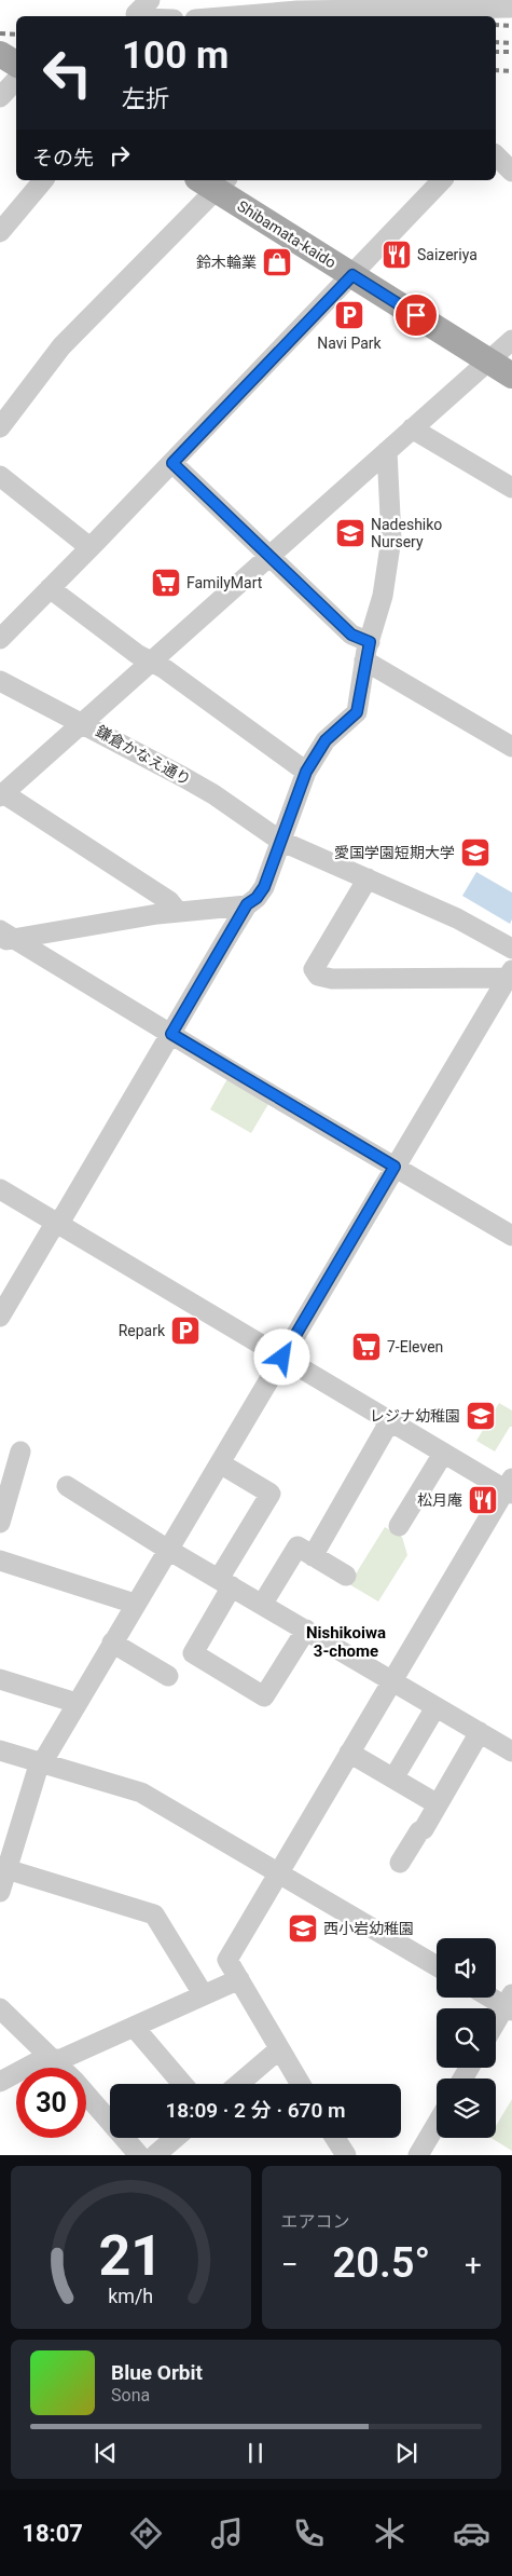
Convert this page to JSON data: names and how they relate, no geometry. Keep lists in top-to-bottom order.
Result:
{
  "streets": {
    "main road": ["Shibamata-kaido"],
    "street": ["鎌倉かなえ通り"]
  },
  "districts": ["Nishikoiwa 3-chome"],
  "places": {
    "restaurant": ["Saizeriya", "松月庵"],
    "shop": ["鈴木輪業"],
    "parking": ["Navi Park", "Repark"],
    "school or university": [
      "Nadeshiko Nursery",
      "愛国学園短期大学",
      "レジナ幼稚園",
      "西小岩幼稚園"
    ],
    "supermarket": ["FamilyMart", "7-Eleven"]
  },
  "page": {
    "turn": ["100 m", "左折"],
    "then": "その先",
    "limit": "30",
    "trip": "18:09 · 2 分 · 670 m",
    "tile": "エアコン",
    "heat": ["−", "20.5°", "+"],
    "song": ["Blue Orbit", "Sona"],
    "tabs": "18:07",
    "gauge": ["21", "km/h"]
  }
}
